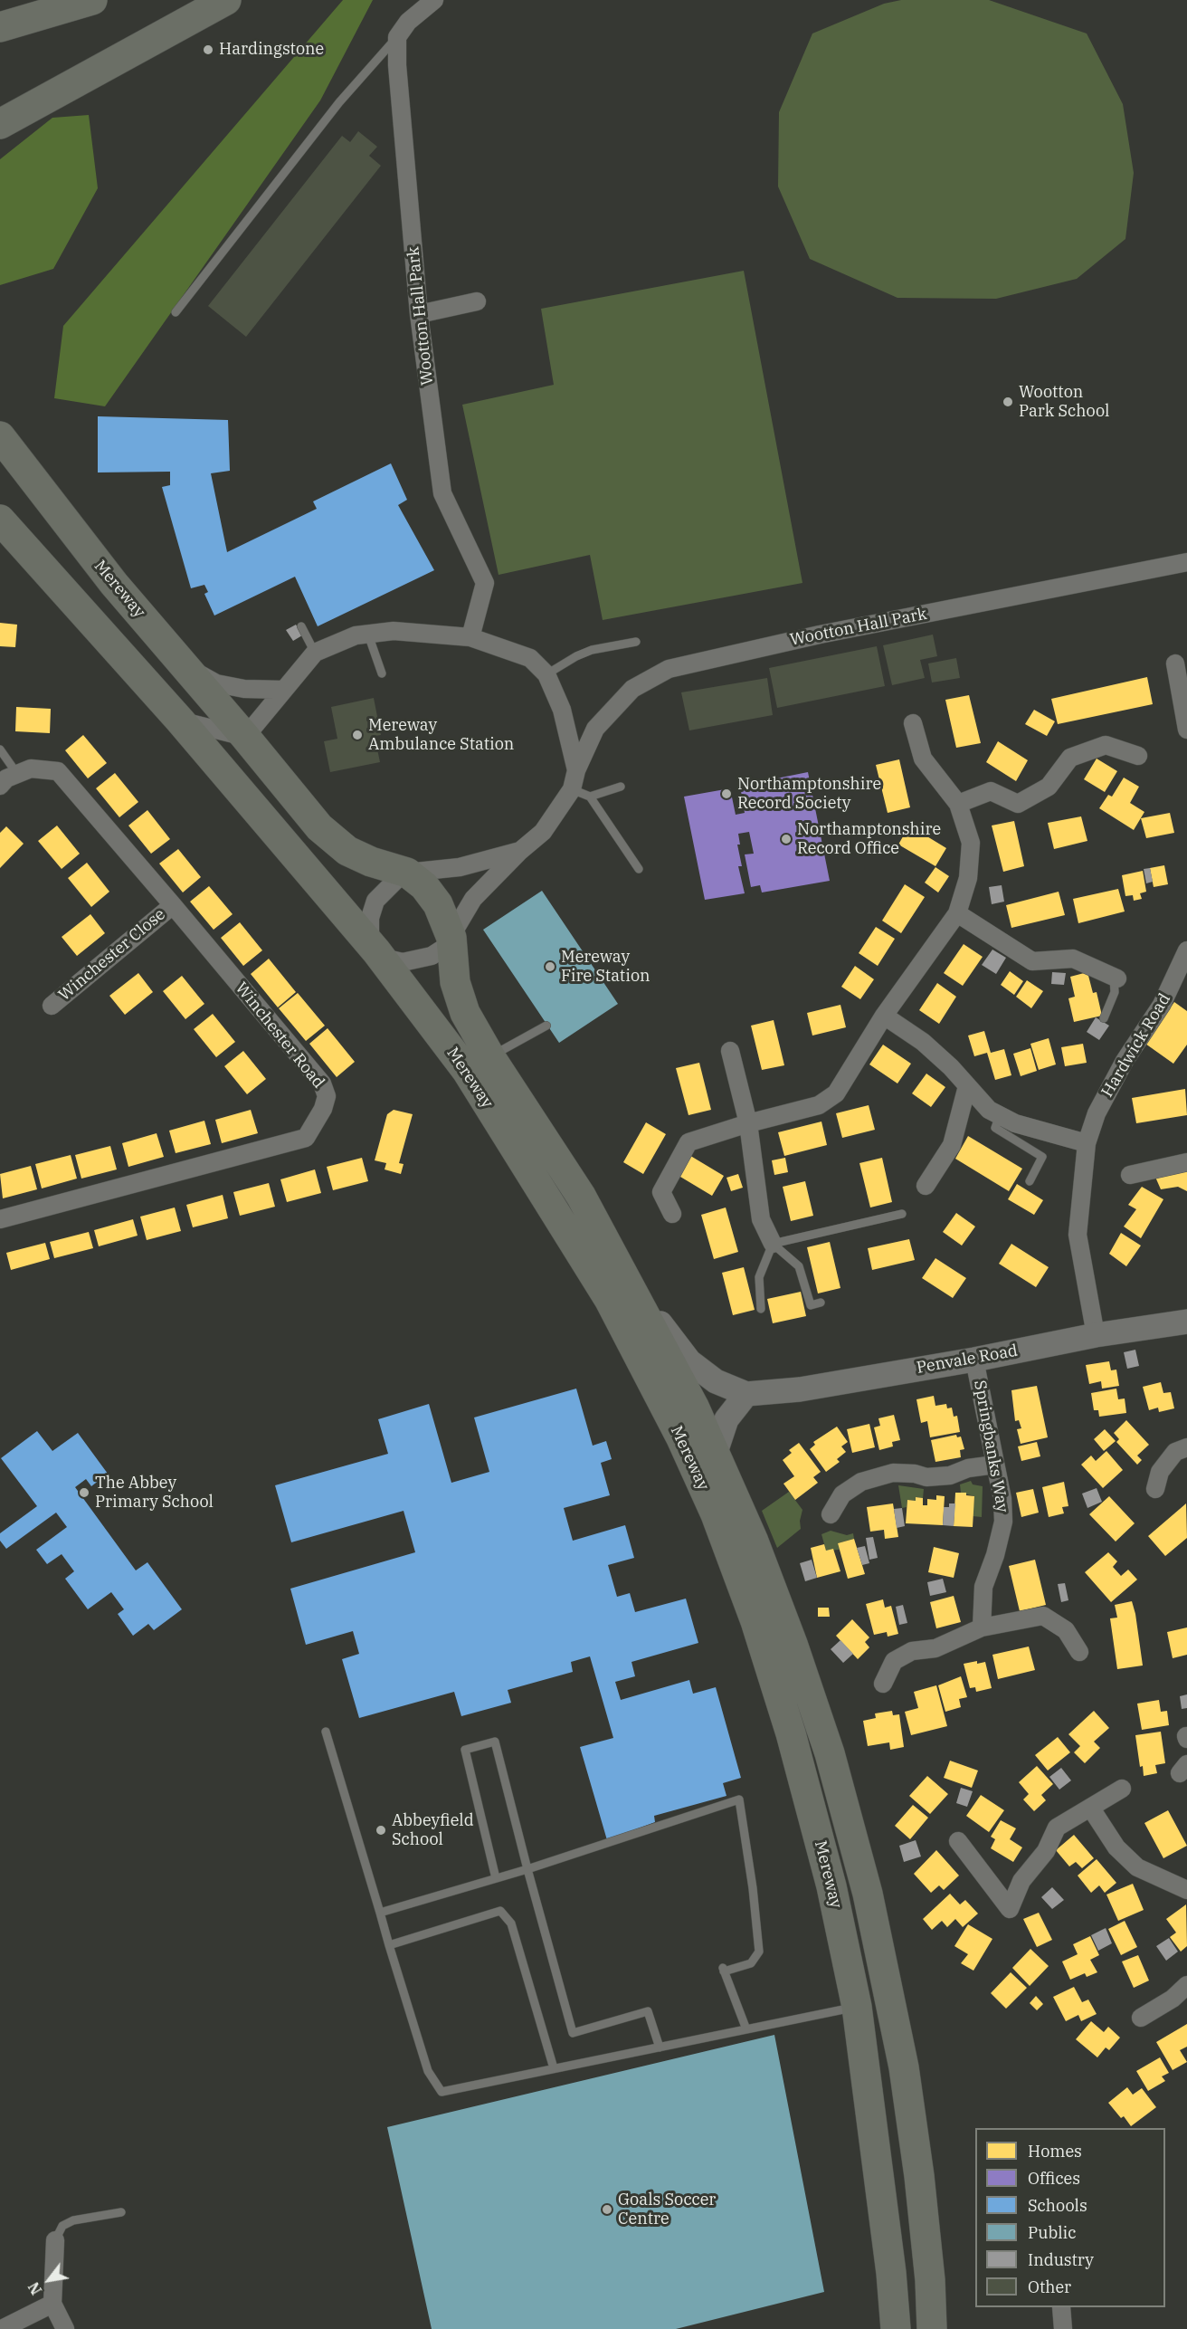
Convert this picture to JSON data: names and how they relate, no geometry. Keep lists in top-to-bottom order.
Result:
{
  "streets": {
    "highway": ["Mereway"],
    "street": [
      "Wootton Hall Park",
      "Winchester Close",
      "Winchester Road",
      "Hardwick Road",
      "Penvale Road",
      "Springbanks Way"
    ]
  },
  "crossings": [
    ["Winchester Close", "Winchester Road"],
    ["Hardwick Road", "Penvale Road"],
    ["Penvale Road", "Springbanks Way"]
  ],
  "places": [
    "Hardingstone",
    "Wootton Park School",
    "Mereway Ambulance Station",
    "Northamptonshire Record Society",
    "Northamptonshire Record Office",
    "Mereway Fire Station",
    "The Abbey Primary School",
    "Abbeyfield School",
    "Goals Soccer Centre"
  ],
  "legend": [
    "Homes",
    "Offices",
    "Schools",
    "Public",
    "Industry",
    "Other"
  ],
  "north": "bottom left"
}
